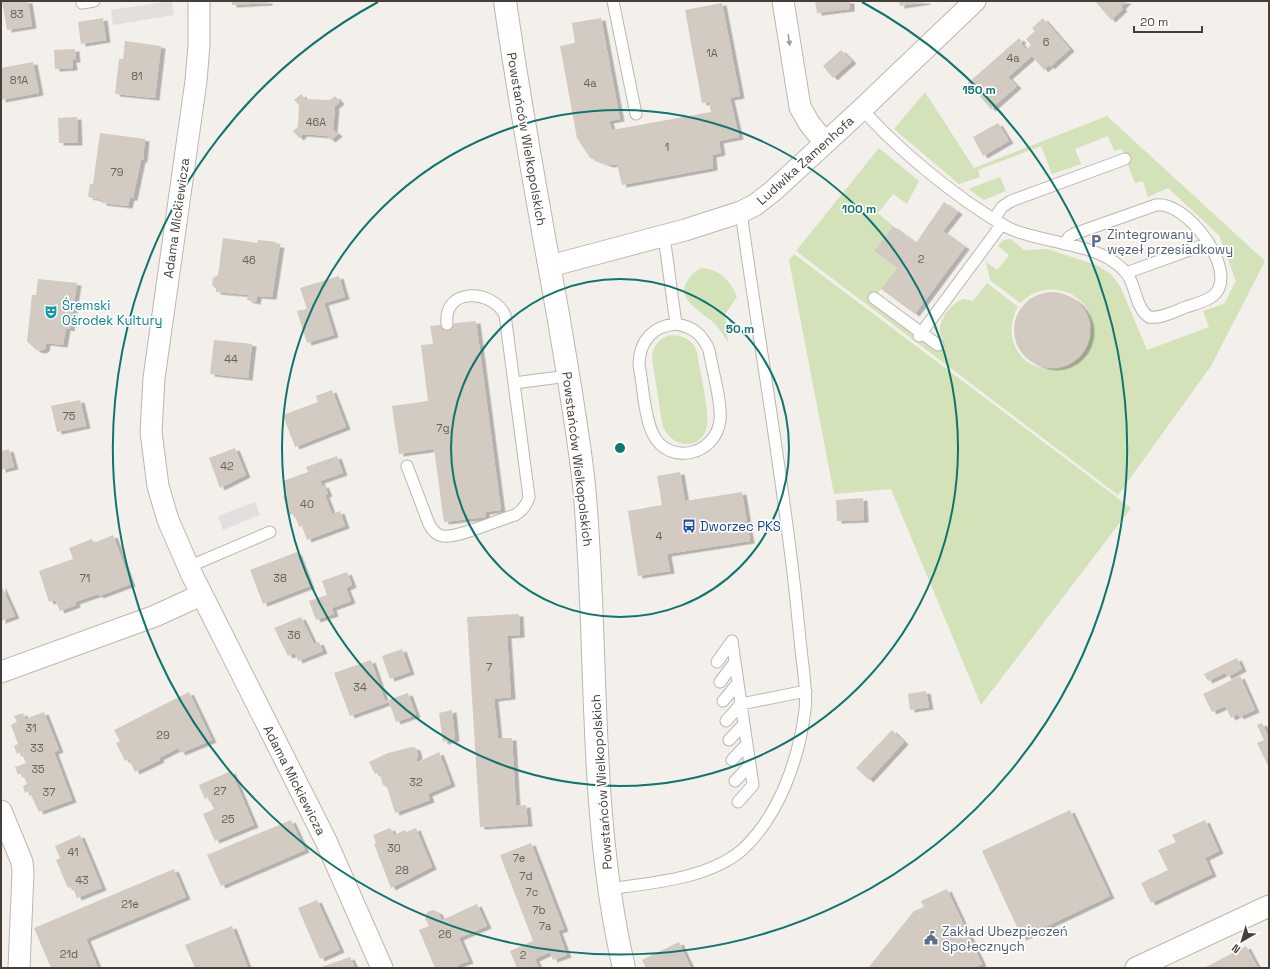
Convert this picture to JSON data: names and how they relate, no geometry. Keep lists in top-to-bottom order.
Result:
{
  "streets": {
    "street": ["Powstańców Wielkopolskich", "Ludwika Zamenhofa", "Adama Mickiewicza"]
  },
  "crossings": [
    ["Powstańców Wielkopolskich", "Ludwika Zamenhofa"]
  ],
  "places": {
    "parking": ["Zintegrowany węzeł przesiadkowy"],
    "theatre": ["Śremski Ośrodek Kultury"],
    "bus stop": ["Dworzec PKS"],
    "public building": ["Zakład Ubezpieczeń Społecznych"]
  },
  "house_numbers": [
    "83",
    "6",
    "1A",
    "4a",
    "81",
    "81A",
    "4a",
    "46A",
    "1",
    "79",
    "2",
    "46",
    "44",
    "75",
    "7g",
    "42",
    "40",
    "4",
    "71",
    "38",
    "36",
    "7",
    "34",
    "31",
    "29",
    "33",
    "35",
    "32",
    "27",
    "37",
    "25",
    "30",
    "41",
    "7e",
    "28",
    "7d",
    "43",
    "7c",
    "21e",
    "7b",
    "7a",
    "26",
    "21d",
    "2"
  ],
  "scale_bar": "20 m",
  "north": "bottom left",
  "rings": ["150 m", "100 m", "50 m"]
}
